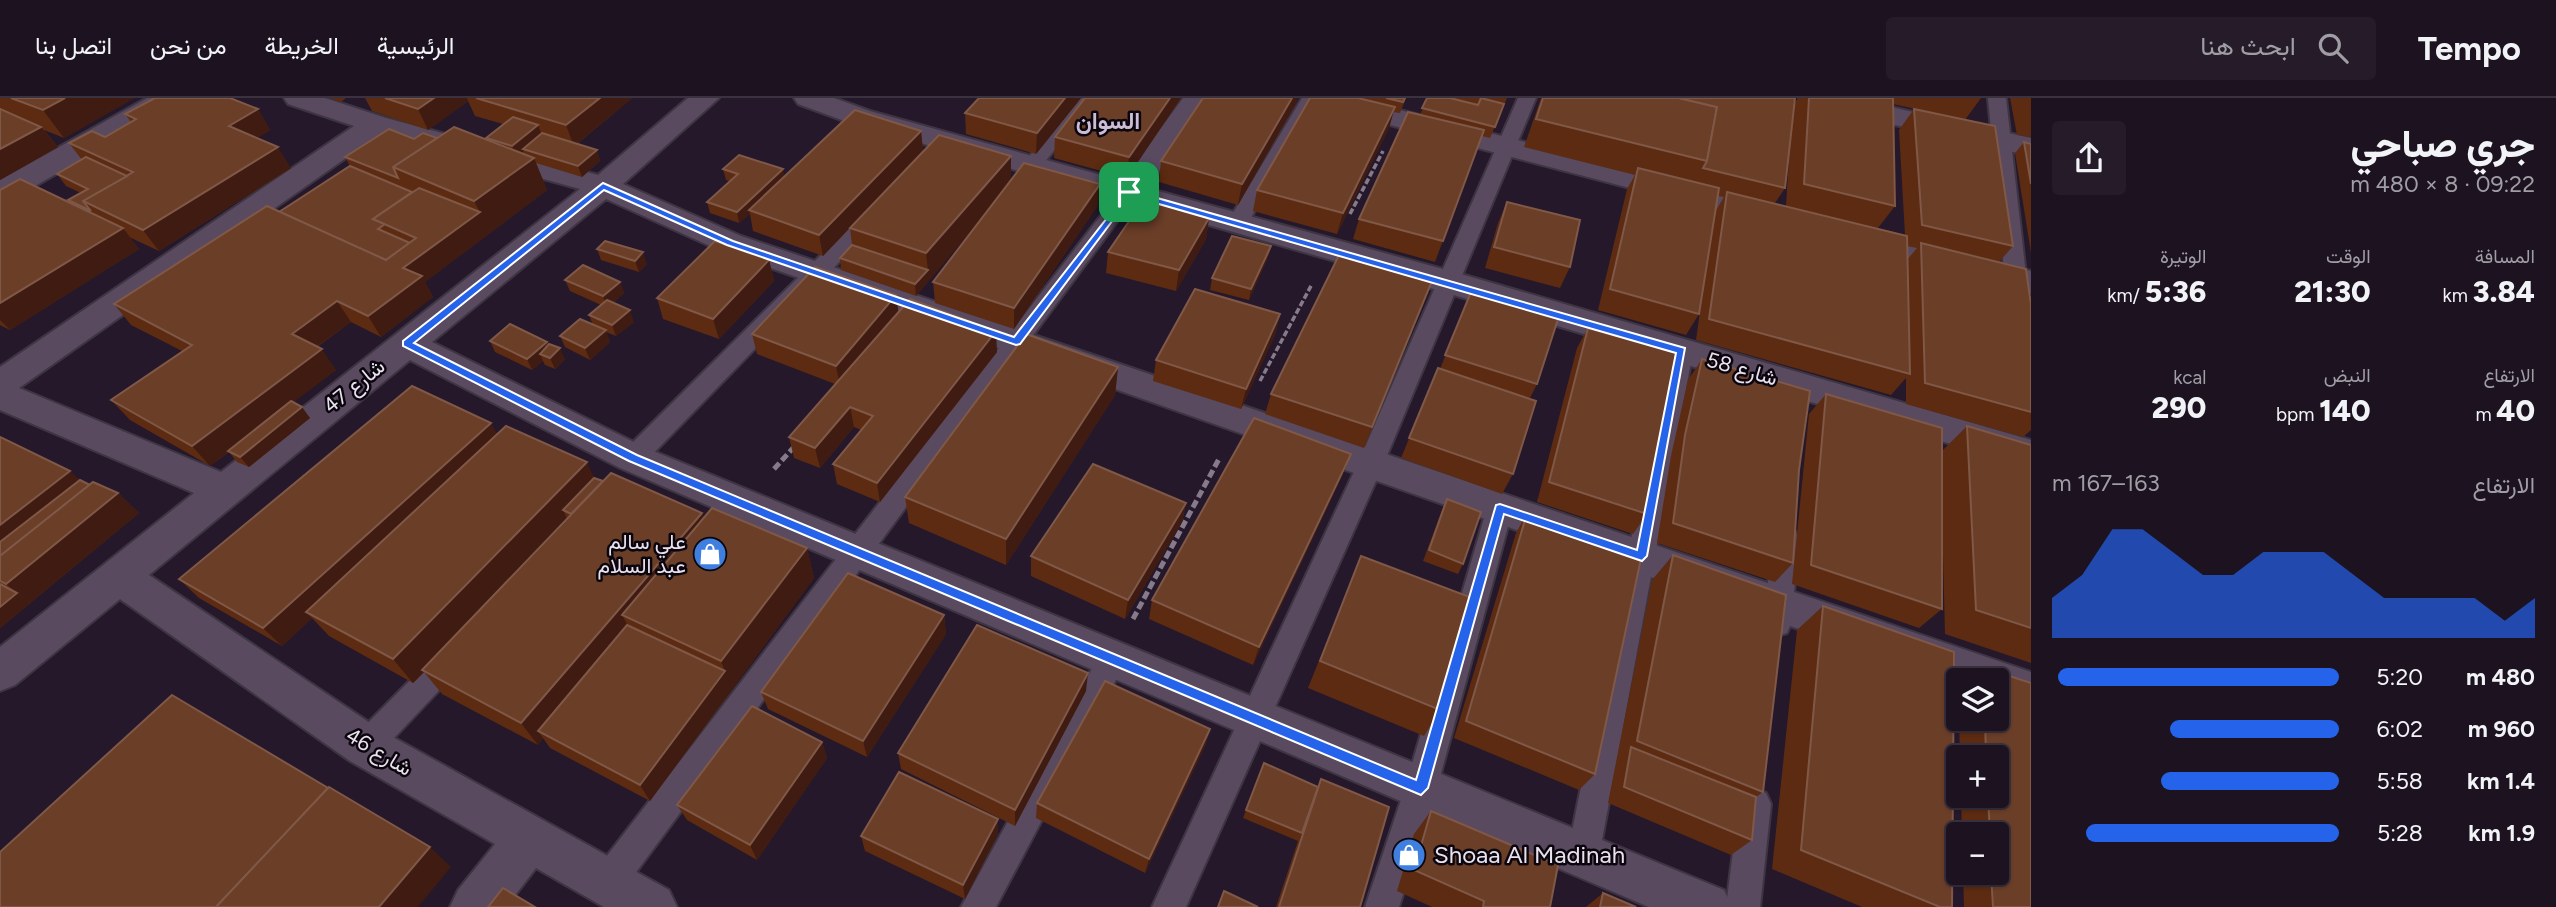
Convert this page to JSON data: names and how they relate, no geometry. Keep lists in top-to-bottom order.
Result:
{
  "streets": {
    "street": ["شارع 58", "شارع 47", "شارع 46"]
  },
  "crossings": [
    ["شارع 47", "شارع 46"]
  ],
  "districts": ["السوان"],
  "places": {
    "shop": ["علي سالم عبد السلام", "Shoaa Al Madinah"]
  },
  "page": {
    "header": "Tempo",
    "search": "ابحث هنا",
    "nav": [
      "الرئيسية",
      "الخريطة",
      "من نحن",
      "اتصل بنا"
    ],
    "heading": ["جري صباحي", "09:22 · 8 × 480 m"],
    "stats": [
      ["المسافة", "3.84 km"],
      ["الوقت", "21:30"],
      ["الوتيرة", "5:36 /km"],
      ["الارتفاع", "40 m"],
      ["النبض", "140 bpm"],
      ["kcal", "290"]
    ],
    "chart": ["الارتفاع", "163–167 m"],
    "list": [
      {
        "name": "480 m",
        "note": "5:20"
      },
      {
        "name": "960 m",
        "note": "6:02"
      },
      {
        "name": "1.4 km",
        "note": "5:58"
      },
      {
        "name": "1.9 km",
        "note": "5:28"
      }
    ],
    "map_buttons": ["+", "−"]
  }
}
